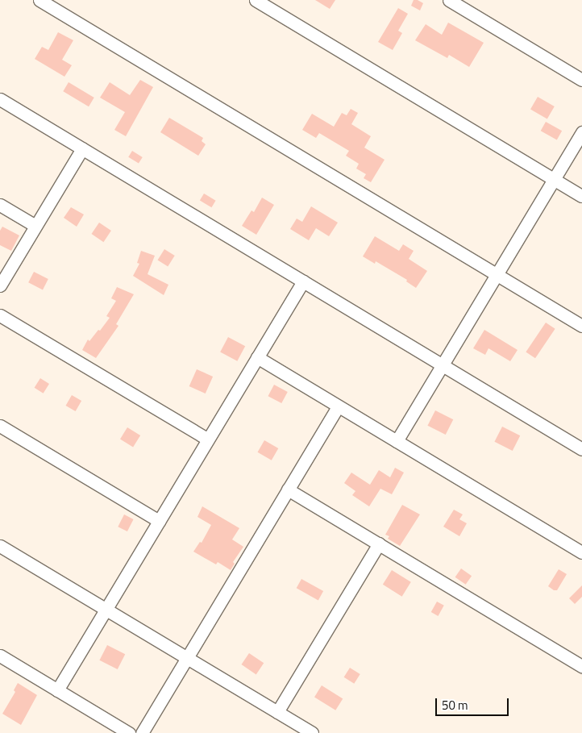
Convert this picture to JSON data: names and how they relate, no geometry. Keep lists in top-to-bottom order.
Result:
{
  "scale_bar": "50 m"
}
